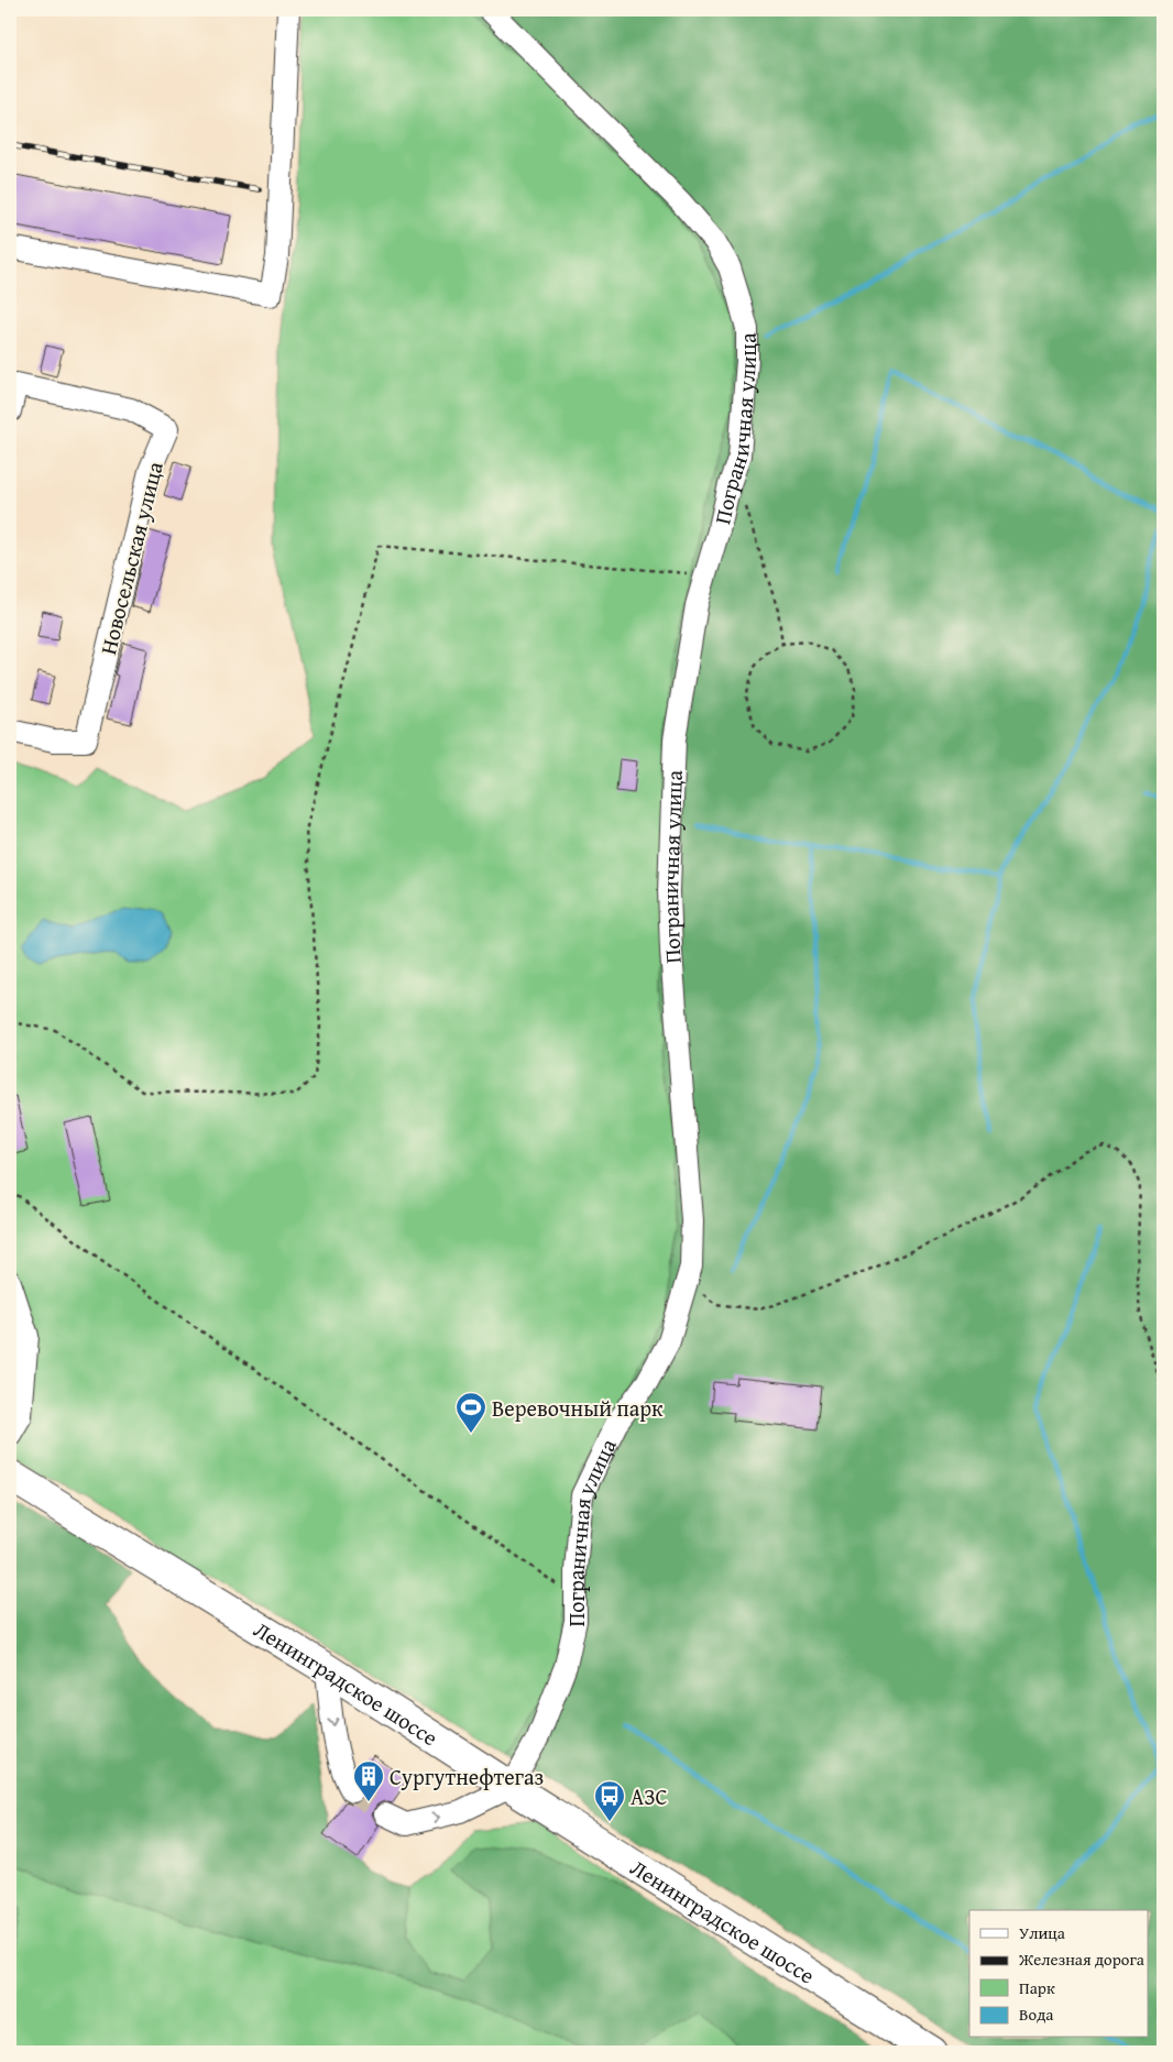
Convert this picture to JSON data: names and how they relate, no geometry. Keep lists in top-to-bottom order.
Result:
{
  "streets": {
    "highway": ["Ленинградское шоссе"],
    "street": ["Пограничная улица", "Новосельская улица"]
  },
  "crossings": [
    ["Пограничная улица", "Ленинградское шоссе"]
  ],
  "places": {
    "sports": ["Веревочный парк"],
    "building": ["Сургутнефтегаз"],
    "bus stop": ["АЗС"]
  },
  "legend": [
    "Улица",
    "Железная дорога",
    "Парк",
    "Вода"
  ]
}
